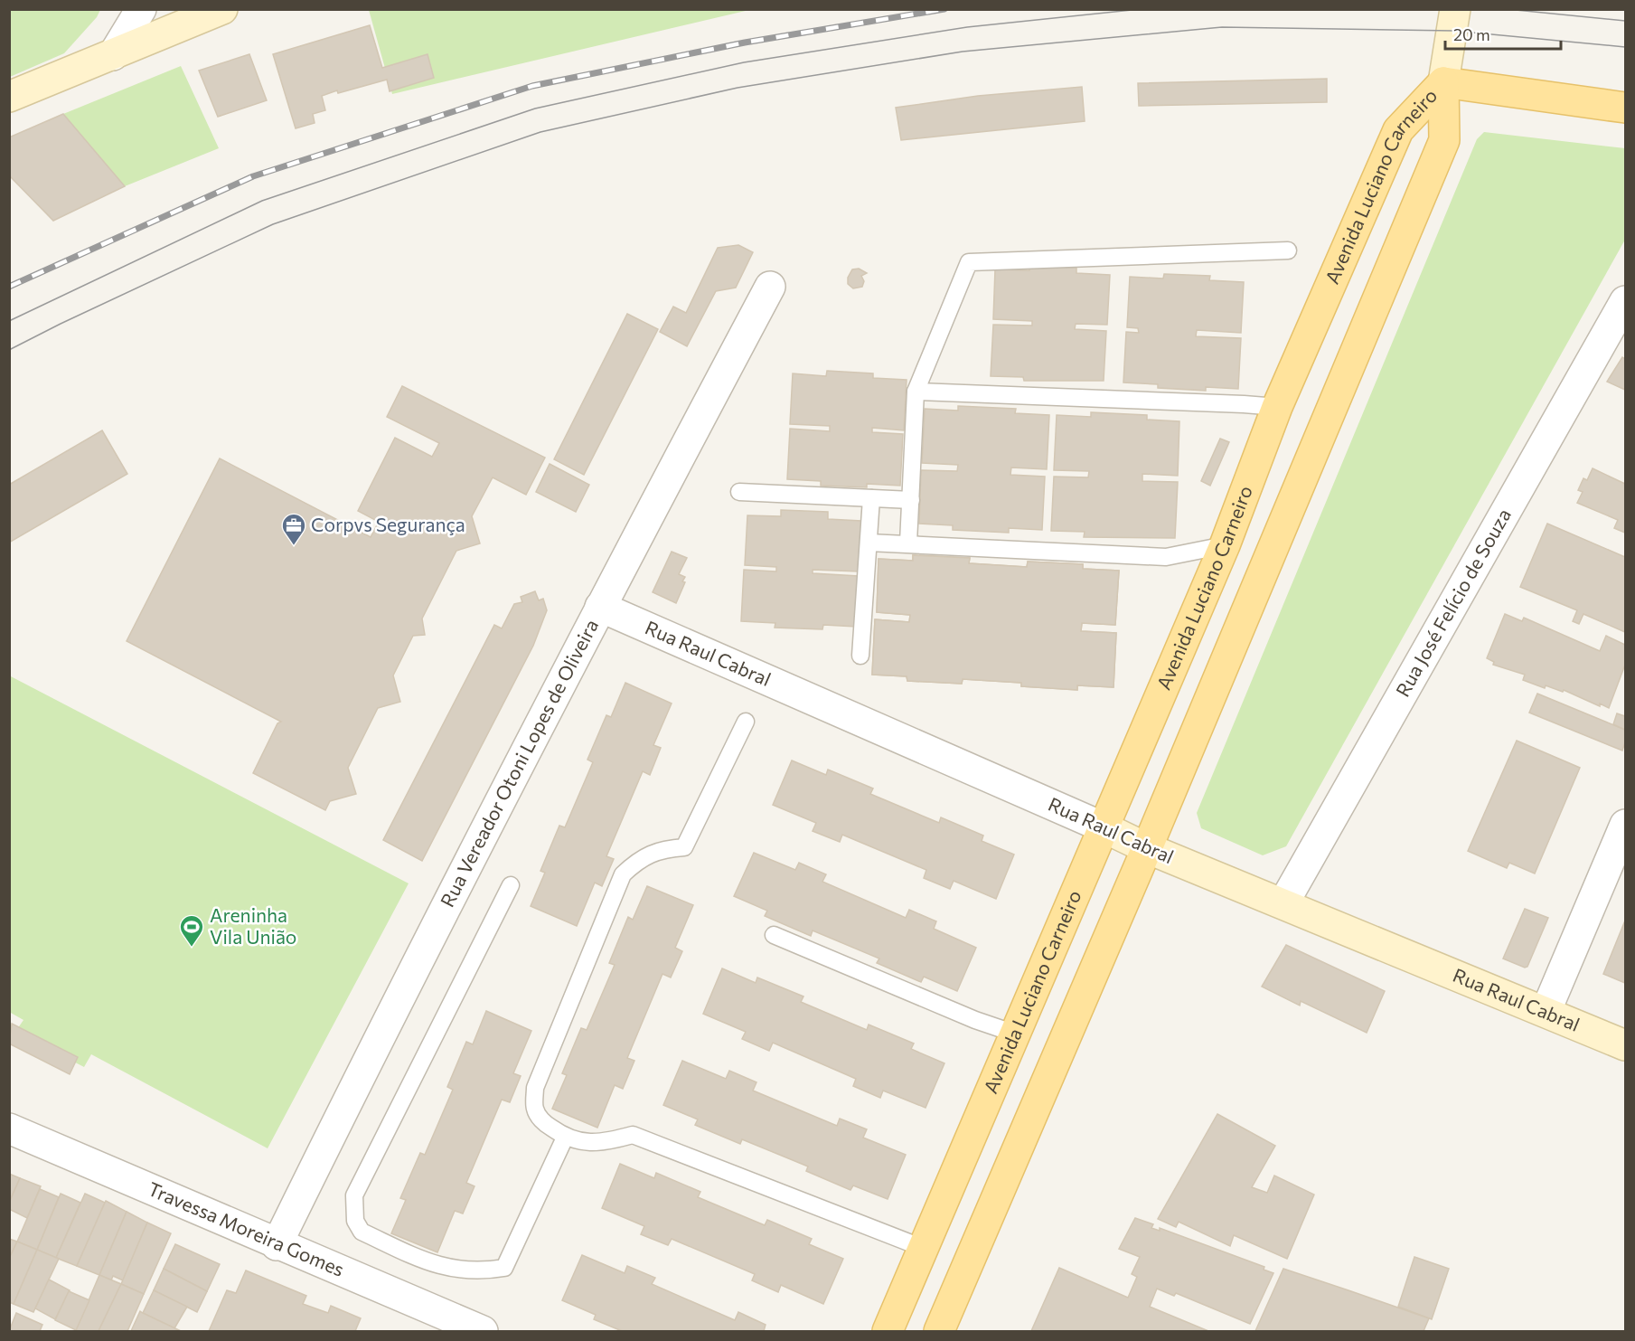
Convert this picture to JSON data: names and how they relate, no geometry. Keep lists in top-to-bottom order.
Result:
{
  "streets": {
    "main road": ["Avenida Luciano Carneiro", "Rua Raul Cabral"],
    "street": ["Rua José Felício de Souza", "Rua Vereador Otoni Lopes de Oliveira", "Travessa Moreira Gomes"]
  },
  "crossings": [
    ["Avenida Luciano Carneiro", "Rua Raul Cabral"],
    ["Rua José Felício de Souza", "Rua Raul Cabral"],
    ["Rua Raul Cabral", "Rua Vereador Otoni Lopes de Oliveira"],
    ["Rua Vereador Otoni Lopes de Oliveira", "Travessa Moreira Gomes"]
  ],
  "places": {
    "office": ["Corpvs Segurança"],
    "sports": ["Areninha Vila União"]
  },
  "scale_bar": "20 m"
}
